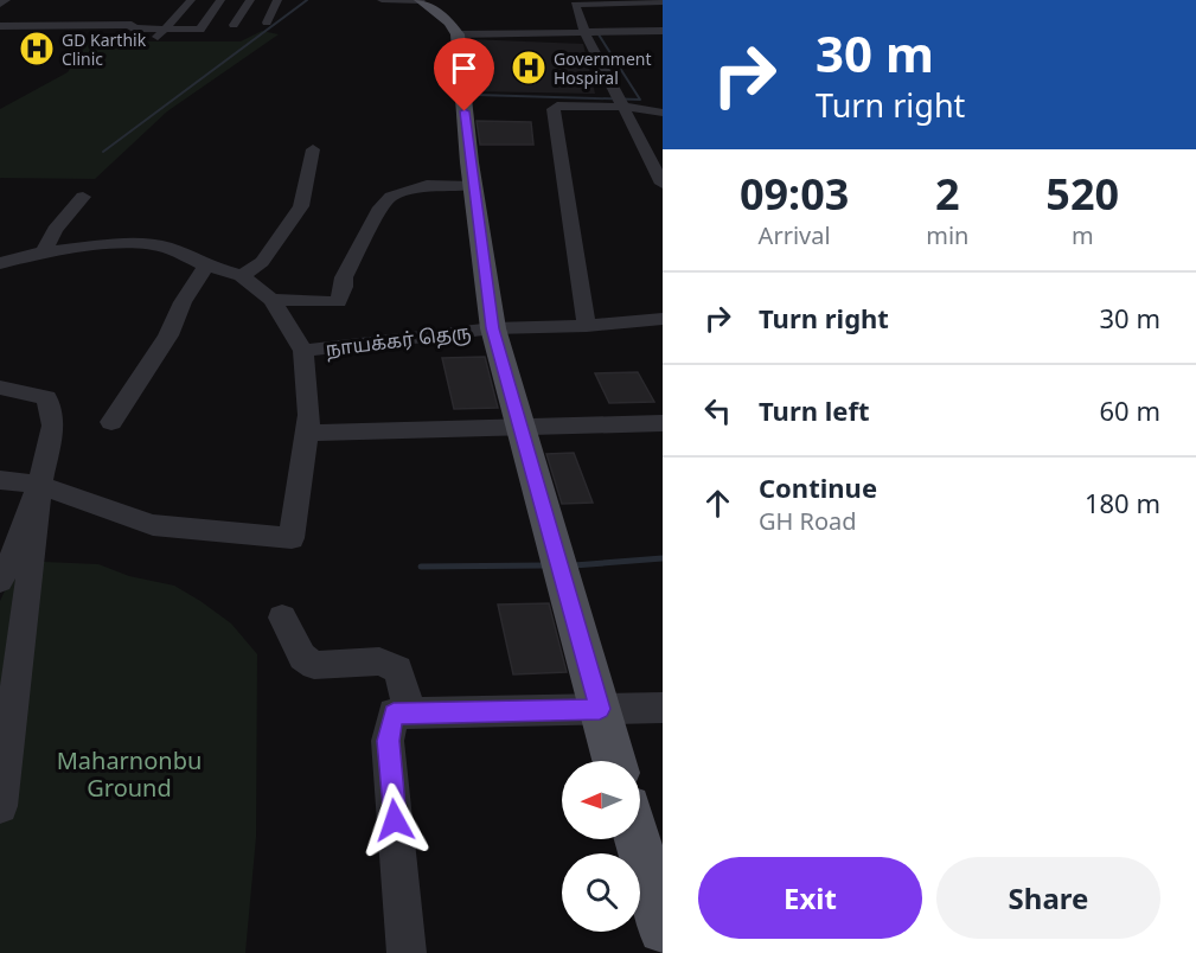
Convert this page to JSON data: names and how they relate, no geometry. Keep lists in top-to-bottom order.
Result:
{
  "streets": {
    "street": ["நாயக்கர் தெரு"]
  },
  "parks": ["Maharnonbu Ground"],
  "places": {
    "hospital": ["GD Karthik Clinic", "Government Hospiral"]
  },
  "north": "left",
  "page": {
    "turn": ["30 m", "Turn right"],
    "eta": [
      "09:03",
      "Arrival",
      "2",
      "min",
      "520",
      "m"
    ],
    "list": [
      {
        "name": "Turn right",
        "value": "30 m"
      },
      {
        "name": "Turn left",
        "value": "60 m"
      },
      {
        "name": "Continue",
        "note": "GH Road",
        "value": "180 m"
      }
    ],
    "buttons": ["Exit", "Share"]
  }
}
